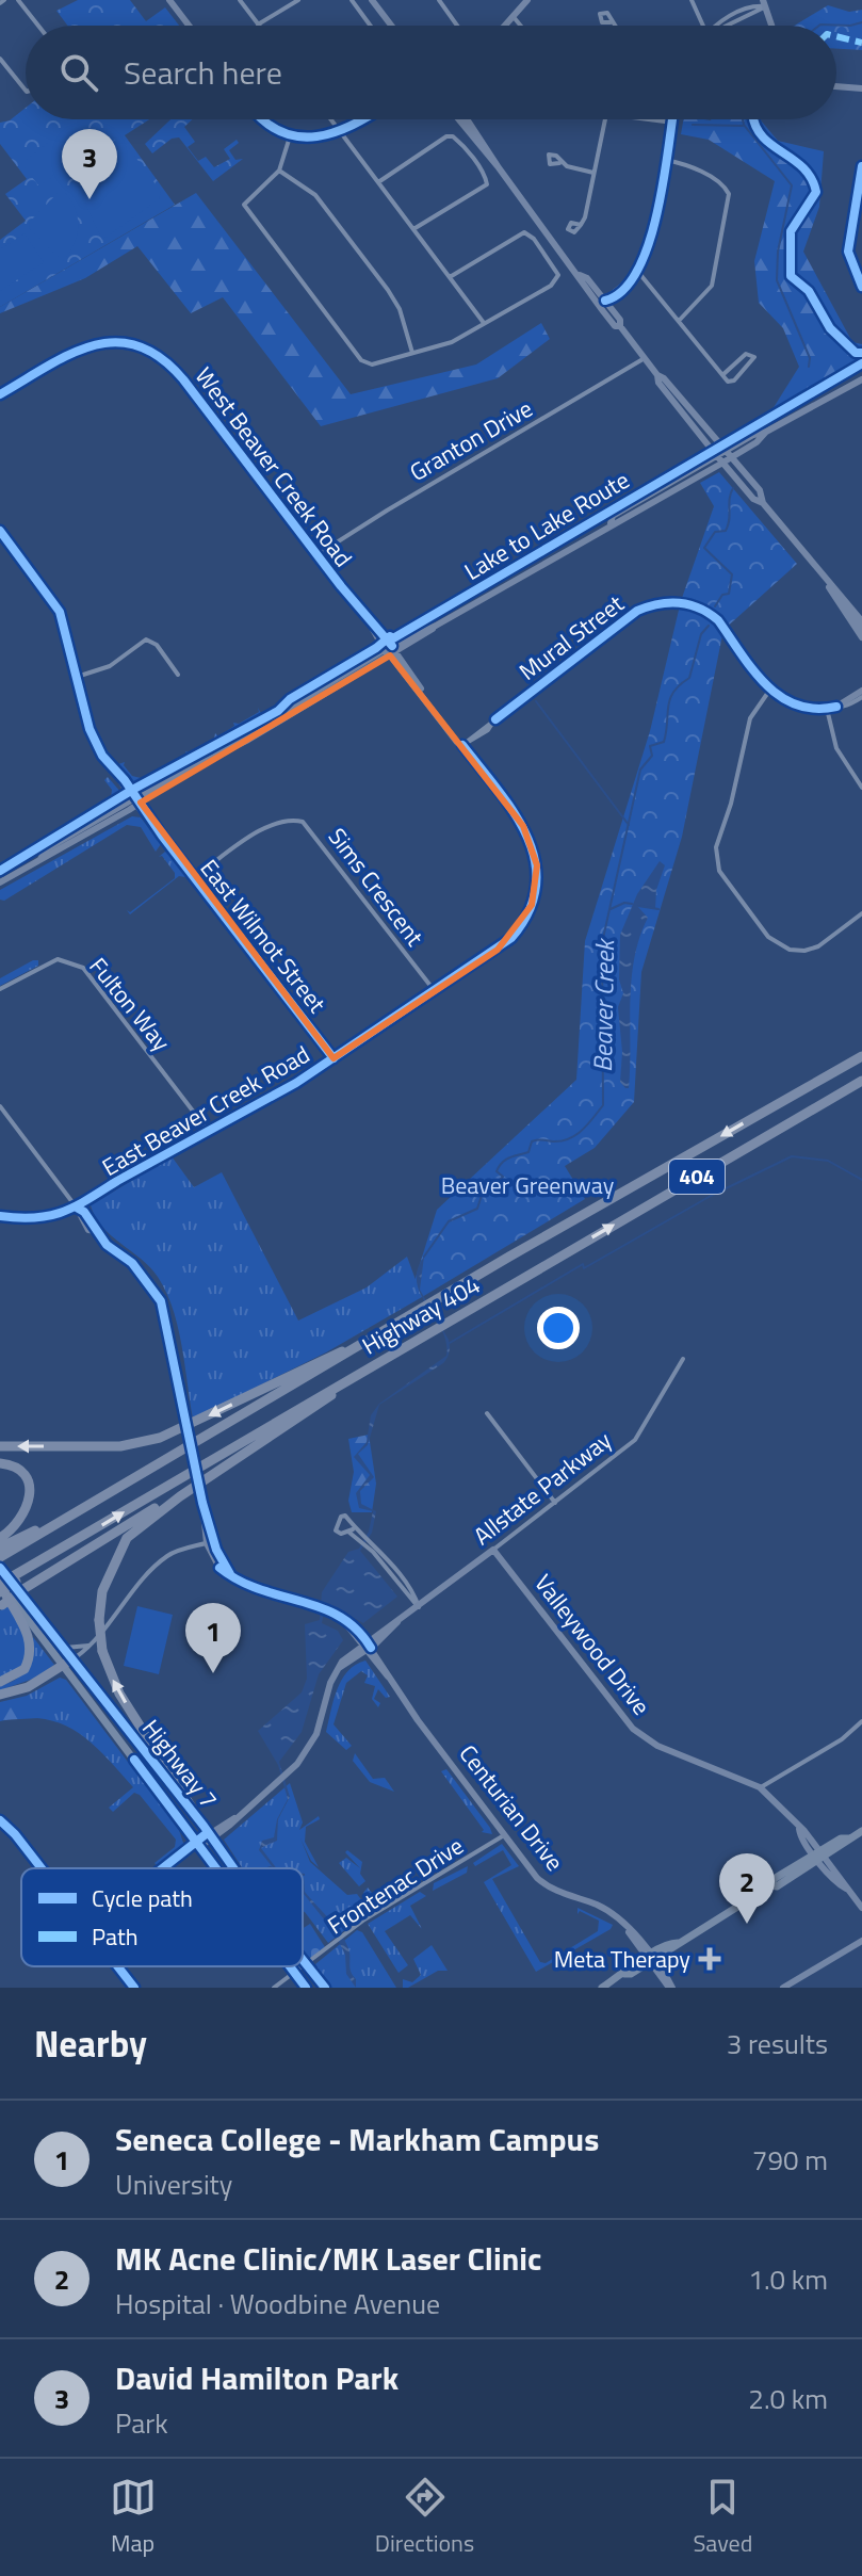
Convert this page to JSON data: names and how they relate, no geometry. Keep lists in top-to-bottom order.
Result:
{
  "streets": {
    "highway": ["404", "Highway 404"],
    "main road": ["Highway 7"],
    "street": [
      "Granton Drive",
      "West Beaver Creek Road",
      "Mural Street",
      "Sims Crescent",
      "East Wilmot Street",
      "Fulton Way",
      "East Beaver Creek Road",
      "Allstate Parkway",
      "Valleywood Drive",
      "Centurian Drive",
      "Frontenac Drive"
    ],
    "cycle path": ["Lake to Lake Route"]
  },
  "crossings": [
    ["Granton Drive", "West Beaver Creek Road"],
    ["West Beaver Creek Road", "East Beaver Creek Road"],
    ["Mural Street", "East Beaver Creek Road"],
    ["Sims Crescent", "East Wilmot Street"],
    ["Sims Crescent", "East Beaver Creek Road"],
    ["East Wilmot Street", "East Beaver Creek Road"],
    ["Fulton Way", "East Beaver Creek Road"],
    ["Allstate Parkway", "Valleywood Drive"],
    ["Allstate Parkway", "Highway 7"],
    ["Allstate Parkway", "Centurian Drive"],
    ["Highway 7", "Frontenac Drive"],
    ["Centurian Drive", "Frontenac Drive"]
  ],
  "water": ["Beaver Creek"],
  "parks": ["Beaver Greenway"],
  "places": {
    "health": ["Meta Therapy"]
  },
  "legend": ["Cycle path", "Path"],
  "page": {
    "search": "Search here",
    "pins": ["3", "1", "2"],
    "heading": ["Nearby", "3 results"],
    "list": [
      {
        "mark": "1",
        "name": "Seneca College - Markham Campus",
        "note": "University",
        "value": "790 m"
      },
      {
        "mark": "2",
        "name": "MK Acne Clinic/MK Laser Clinic",
        "note": "Hospital · Woodbine Avenue",
        "value": "1.0 km"
      },
      {
        "mark": "3",
        "name": "David Hamilton Park",
        "note": "Park",
        "value": "2.0 km"
      }
    ],
    "nav": ["Map", "Directions", "Saved"]
  }
}
